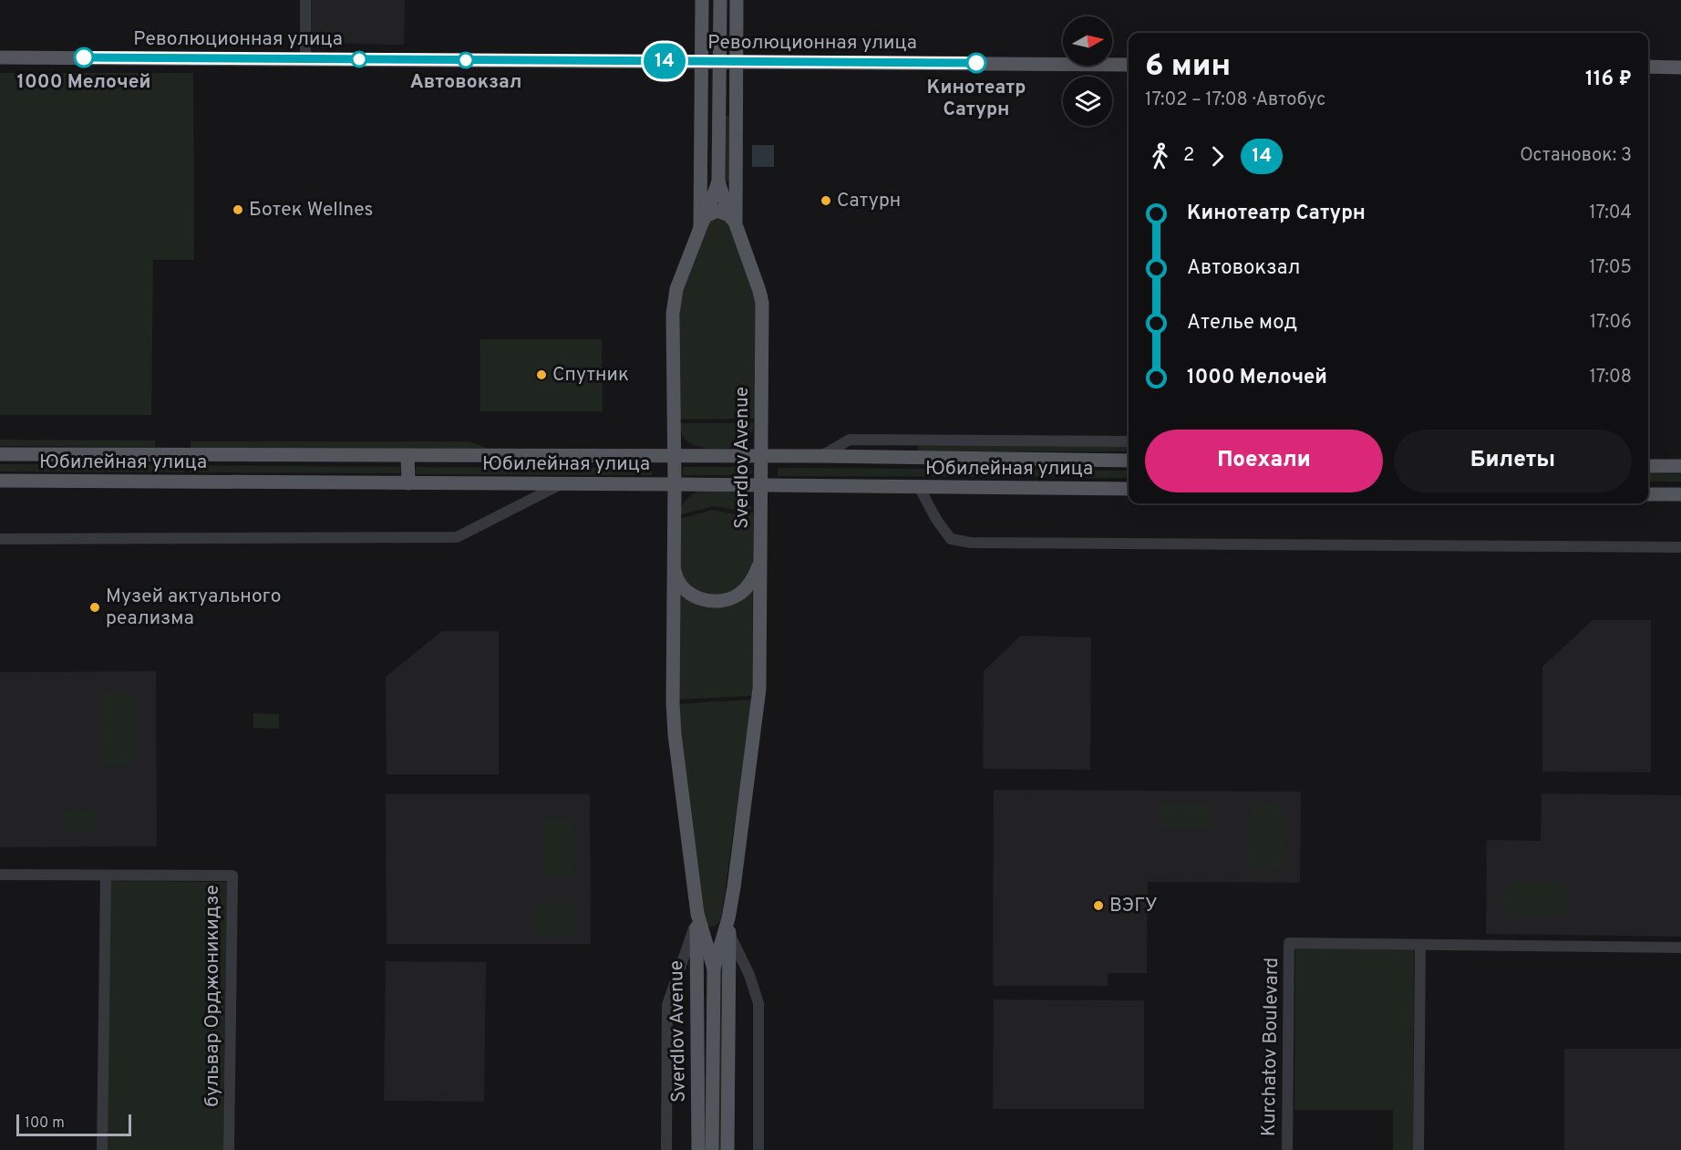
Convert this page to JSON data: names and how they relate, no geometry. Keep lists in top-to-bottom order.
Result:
{
  "streets": {
    "main road": ["Революционная улица", "Sverdlov Avenue", "Юбилейная улица"],
    "street": ["бульвар Орджоникидзе", "Kurchatov Boulevard"]
  },
  "crossings": [
    ["Революционная улица", "Sverdlov Avenue"],
    ["Sverdlov Avenue", "Юбилейная улица"]
  ],
  "places": [
    "1000 Мелочей",
    "Автовокзал",
    "Кинотеатр Сатурн",
    "Сатурн",
    "Ботек Wellnes",
    "Спутник",
    "Музей актуального реализма",
    "ВЭГУ"
  ],
  "lines": ["bus line 14"],
  "scale_bar": "100 m",
  "north": "right",
  "page": {
    "on_map": "14",
    "heading": ["6 мин", "17:02 – 17:08 · Автобус", "116 ₽"],
    "legs": ["2", "14", "Остановок: 3"],
    "list": [
      {
        "name": "Кинотеатр Сатурн",
        "value": "17:04"
      },
      {
        "name": "Автовокзал",
        "value": "17:05"
      },
      {
        "name": "Ателье мод",
        "value": "17:06"
      },
      {
        "name": "1000 Мелочей",
        "value": "17:08"
      }
    ],
    "buttons": ["Поехали", "Билеты"],
    "scale": "100 m"
  }
}
